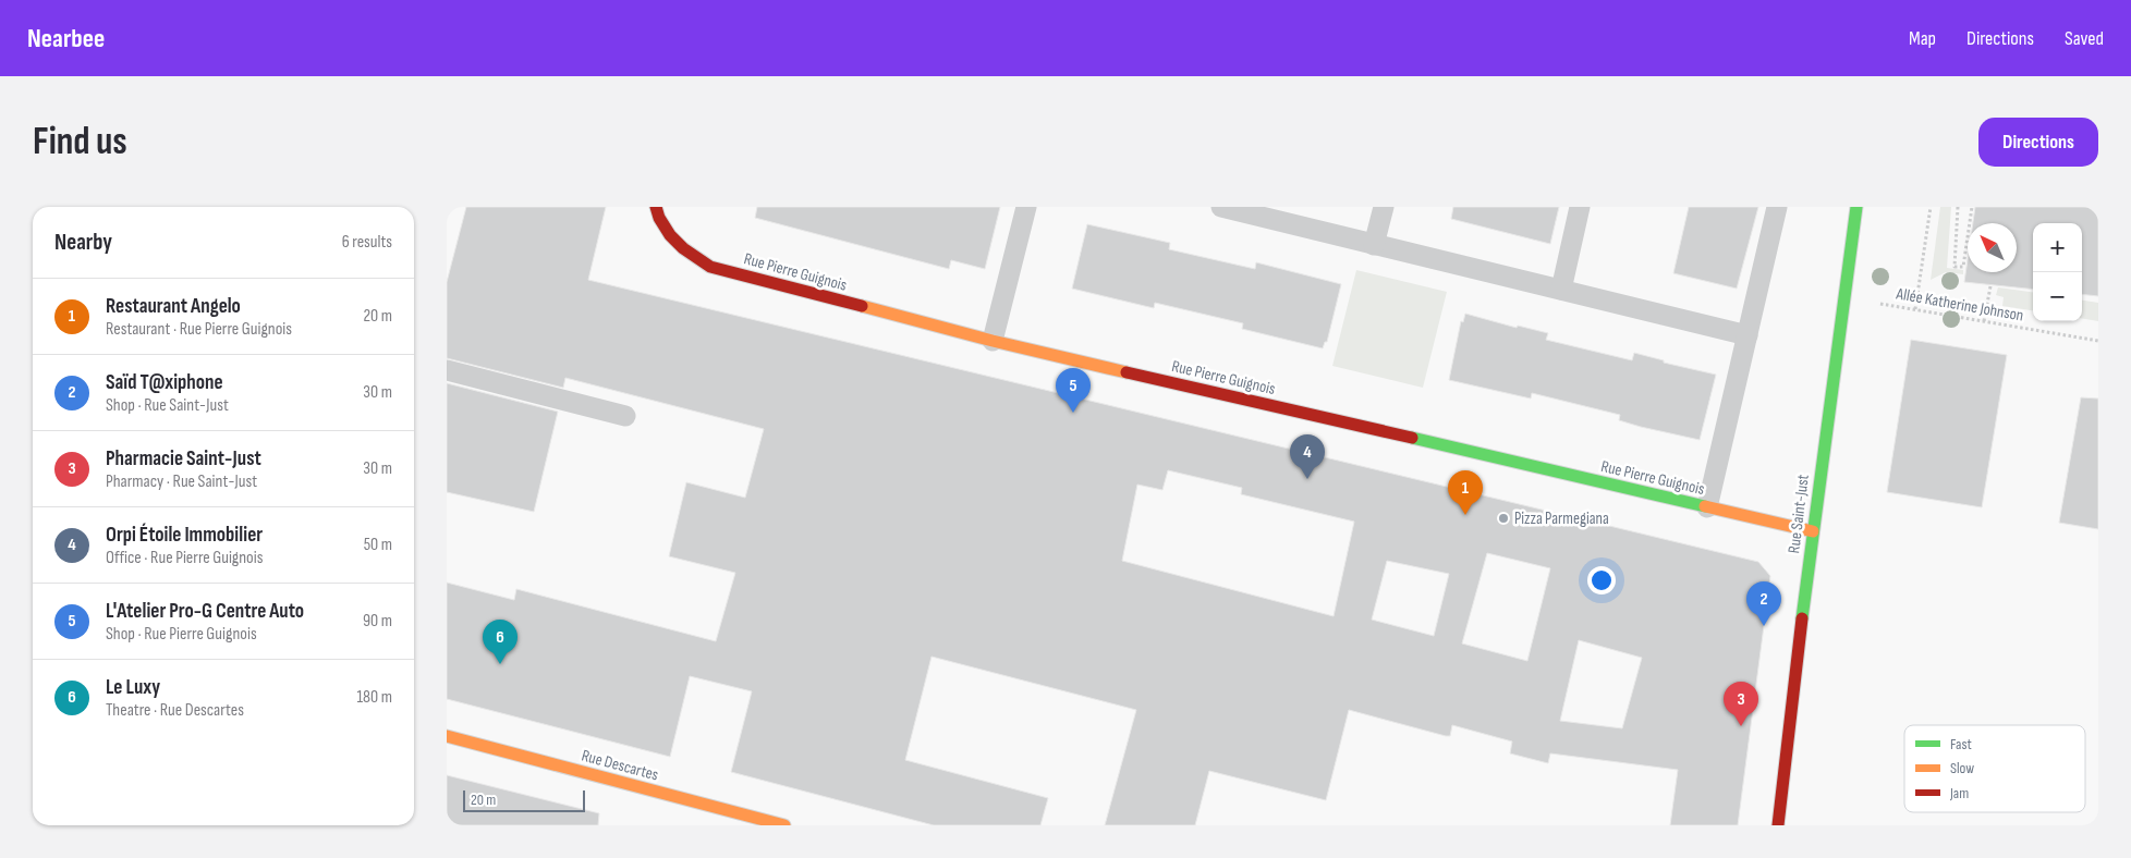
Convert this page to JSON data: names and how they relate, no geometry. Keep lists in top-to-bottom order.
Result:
{
  "streets": {
    "street": ["Rue Pierre Guignois", "Rue Saint-Just", "Rue Descartes"],
    "path": ["Allée Katherine Johnson"]
  },
  "crossings": [
    ["Rue Pierre Guignois", "Rue Saint-Just"]
  ],
  "places": ["Pizza Parmegiana"],
  "legend": ["Fast", "Slow", "Jam"],
  "scale_bar": "20 m",
  "north": "top left",
  "page": {
    "header": "Nearbee",
    "nav": ["Map", "Directions", "Saved"],
    "buttons": "Directions",
    "title": "Find us",
    "heading": ["Nearby", "6 results"],
    "map_buttons": ["+", "−"],
    "list": [
      {
        "mark": "1",
        "name": "Restaurant Angelo",
        "note": "Restaurant · Rue Pierre Guignois",
        "value": "20 m"
      },
      {
        "mark": "2",
        "name": "Saïd T@xiphone",
        "note": "Shop · Rue Saint-Just",
        "value": "30 m"
      },
      {
        "mark": "3",
        "name": "Pharmacie Saint-Just",
        "note": "Pharmacy · Rue Saint-Just",
        "value": "30 m"
      },
      {
        "mark": "4",
        "name": "Orpi Étoile Immobilier",
        "note": "Office · Rue Pierre Guignois",
        "value": "50 m"
      },
      {
        "mark": "5",
        "name": "L'Atelier Pro-G Centre Auto",
        "note": "Shop · Rue Pierre Guignois",
        "value": "90 m"
      },
      {
        "mark": "6",
        "name": "Le Luxy",
        "note": "Theatre · Rue Descartes",
        "value": "180 m"
      }
    ],
    "pins": [
      "5",
      "4",
      "1",
      "2",
      "6",
      "3"
    ],
    "scale": "20 m"
  }
}
